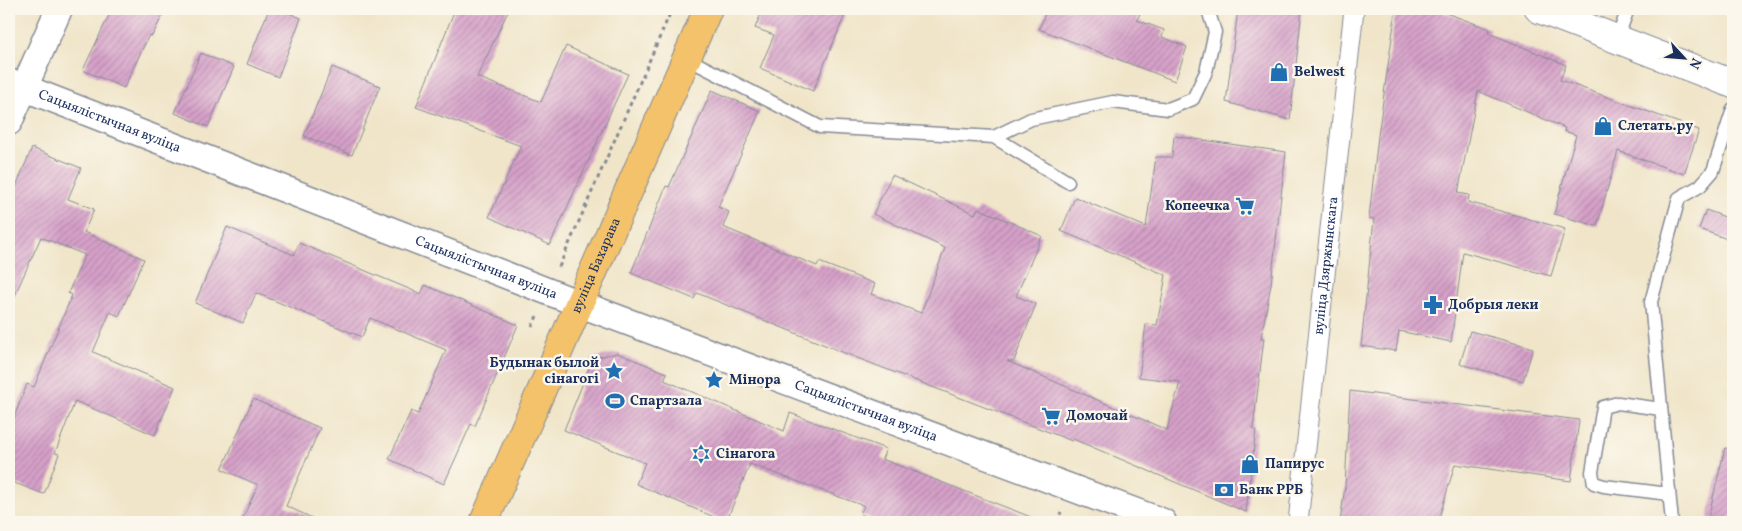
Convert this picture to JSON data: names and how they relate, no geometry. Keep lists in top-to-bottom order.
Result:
{
  "streets": {
    "main road": ["вуліца Бахарава"],
    "street": ["Сацыялістычная вуліца", "вуліца Дзяржынскага"]
  },
  "crossings": [
    ["Сацыялістычная вуліца", "вуліца Бахарава"]
  ],
  "places": {
    "shop": ["Belwest", "Слетать.ру", "Папирус"],
    "supermarket": ["Копеечка", "Домочай"],
    "pharmacy": ["Добрыя леки"],
    "place": ["Будынак былой сінагогі", "Мінора"],
    "sports": ["Спартзала"],
    "synagogue": ["Сінагога"],
    "bank": ["Банк РРБ"]
  },
  "north": "bottom right"
}
